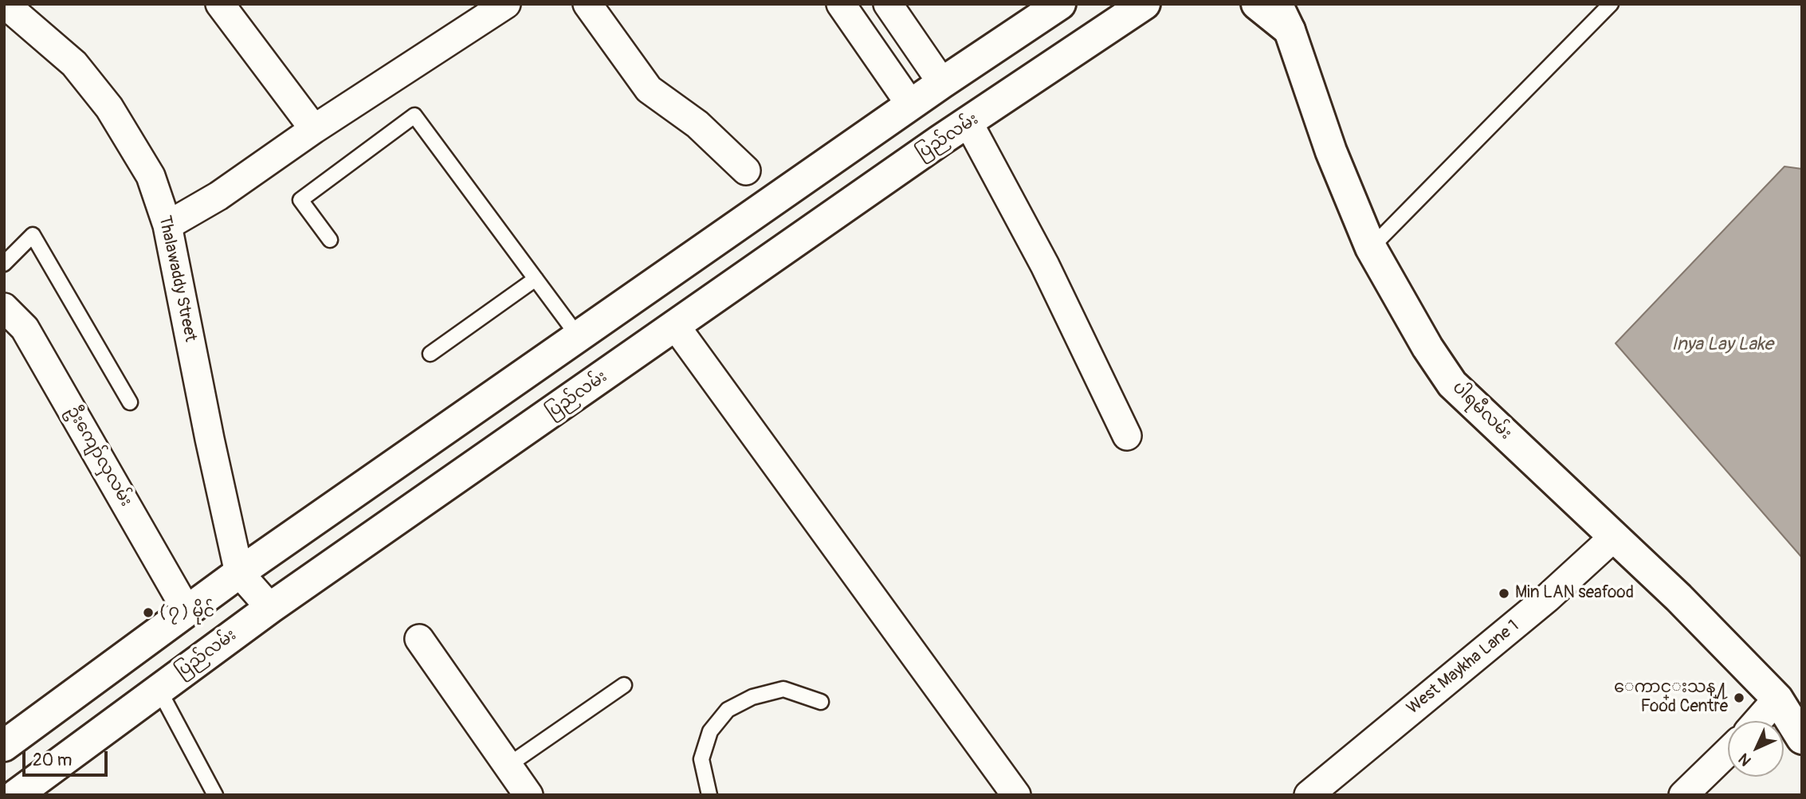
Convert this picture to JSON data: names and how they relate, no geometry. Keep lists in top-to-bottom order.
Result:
{
  "streets": {
    "main road": ["ပြည်လမ်း", "ပါရမီလမ်း"],
    "street": ["Thalawaddy Street", "ဦးကျော်လှလမ်း", "West Maykha Lane 1"]
  },
  "crossings": [
    ["ပါရမီလမ်း", "West Maykha Lane 1"]
  ],
  "water": ["Inya Lay Lake"],
  "places": ["Min LAN seafood", "( ၇ ) မိုင်", "ေကာင္းသန္႔ Food Centre"],
  "scale_bar": "20 m",
  "north": "bottom left"
}
